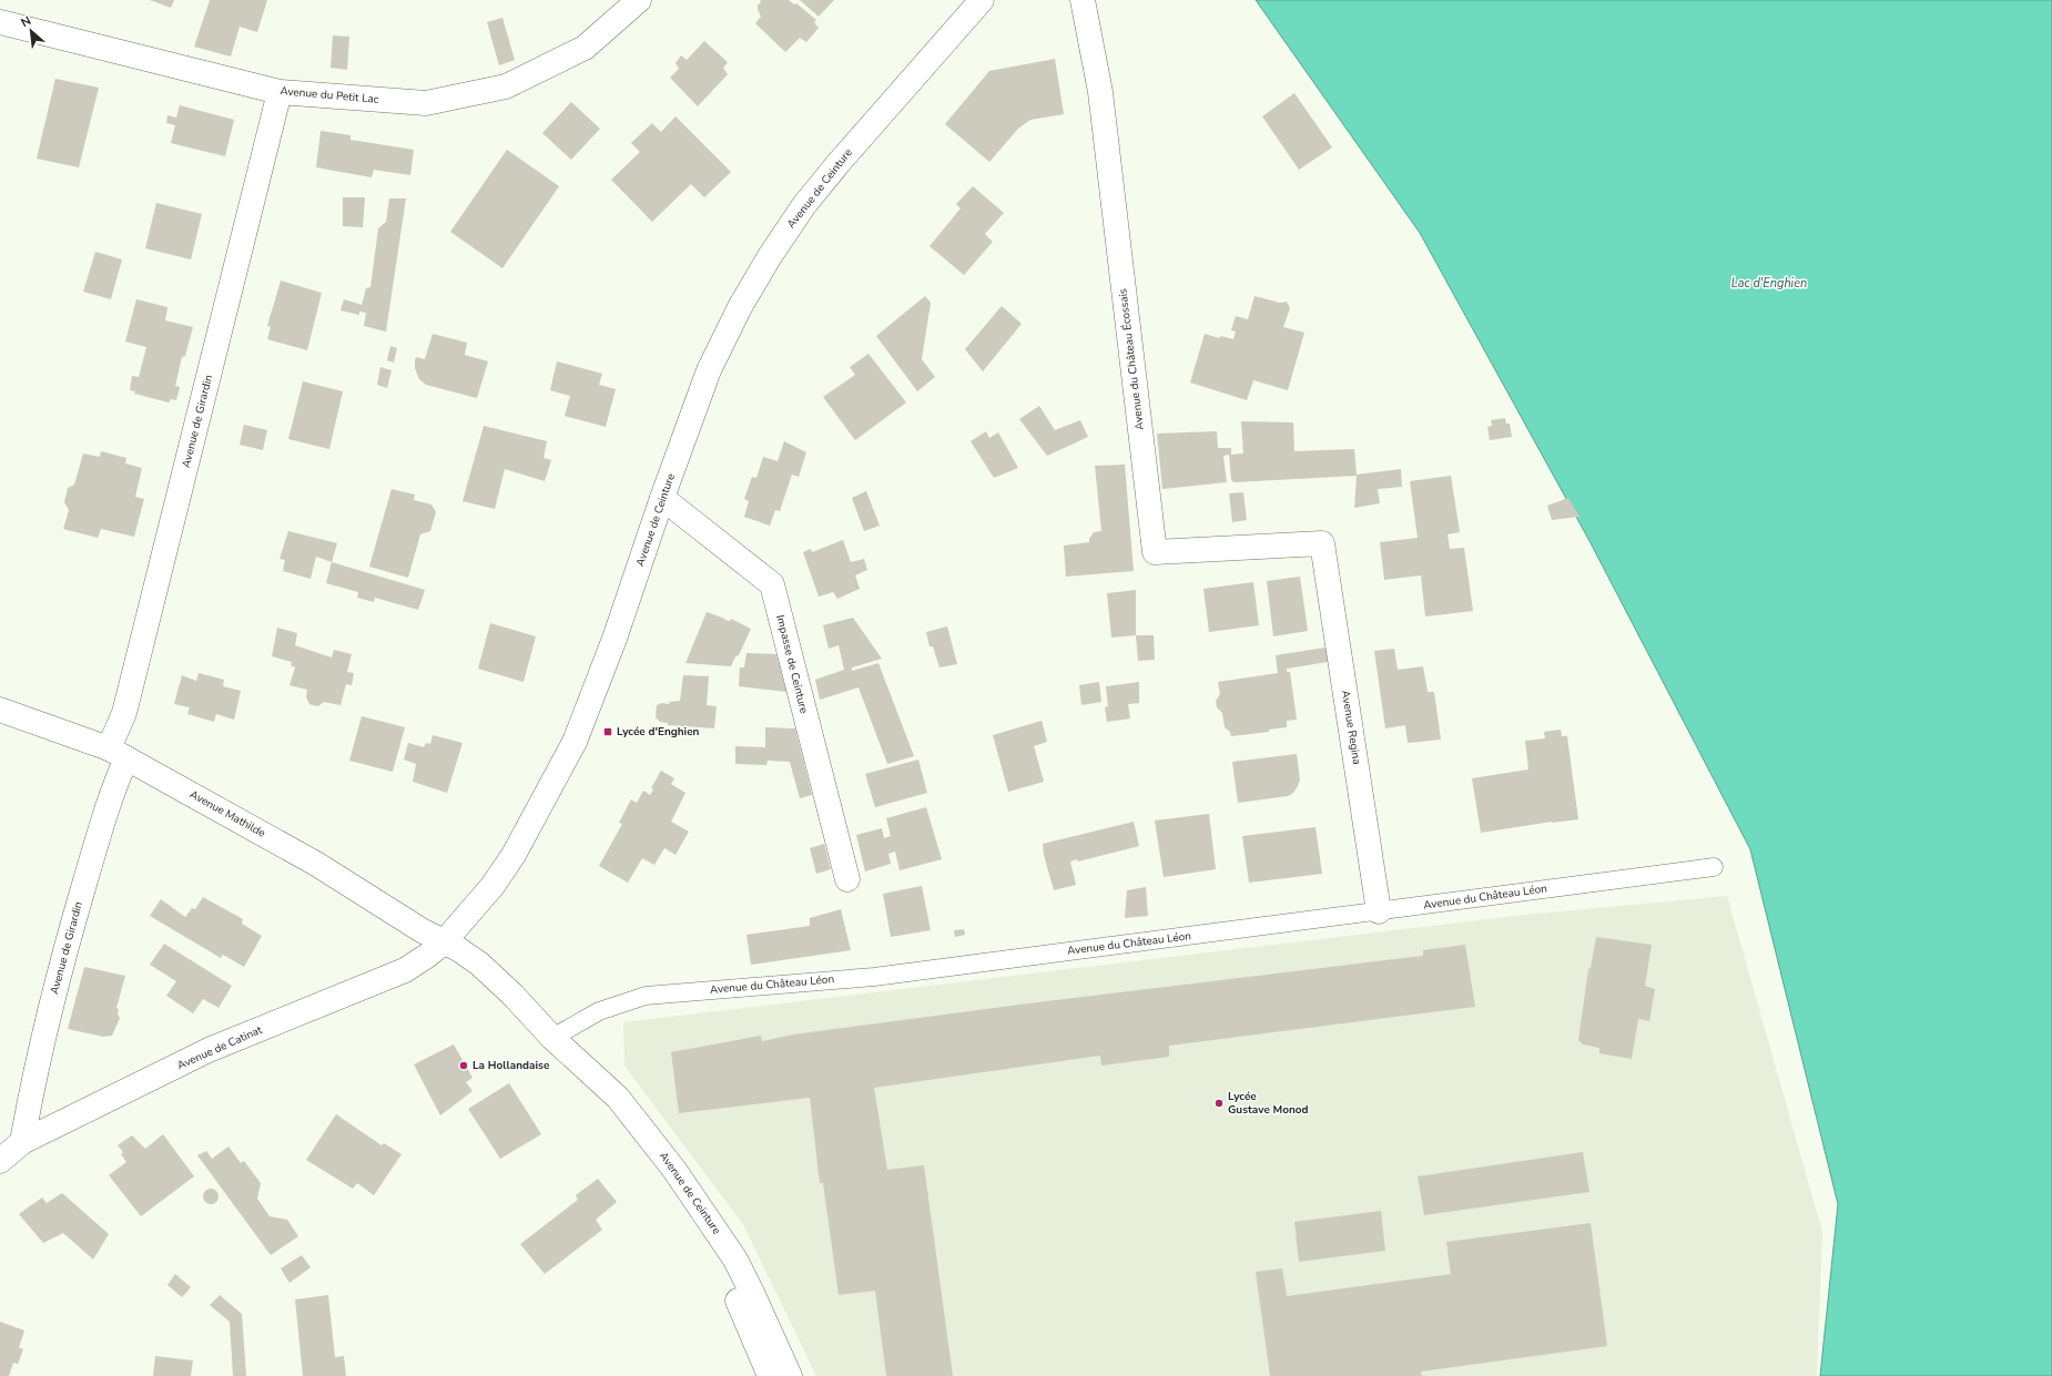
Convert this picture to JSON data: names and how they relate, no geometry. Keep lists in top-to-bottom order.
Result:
{
  "streets": {
    "street": [
      "Avenue du Petit Lac",
      "Avenue de Ceinture",
      "Avenue du Château Écossais",
      "Avenue de Girardin",
      "Impasse de Ceinture",
      "Avenue Regina",
      "Avenue Mathilde",
      "Avenue de Catinat"
    ],
    "lane": ["Avenue du Château Léon"]
  },
  "crossings": [
    ["Avenue du Petit Lac", "Avenue de Girardin"],
    ["Avenue de Ceinture", "Impasse de Ceinture"],
    ["Avenue de Ceinture", "Avenue Mathilde"],
    ["Avenue de Ceinture", "Avenue du Château Léon"],
    ["Avenue de Ceinture", "Avenue de Catinat"],
    ["Avenue du Château Écossais", "Avenue Regina"],
    ["Avenue de Girardin", "Avenue Mathilde"],
    ["Avenue de Girardin", "Avenue de Catinat"],
    ["Avenue Regina", "Avenue du Château Léon"],
    ["Avenue Mathilde", "Avenue de Catinat"]
  ],
  "water": ["Lac d'Enghien"],
  "places": {
    "transit": ["Lycée d'Enghien"],
    "other": ["La Hollandaise", "Lycée Gustave Monod"]
  },
  "north": "top left"
}
